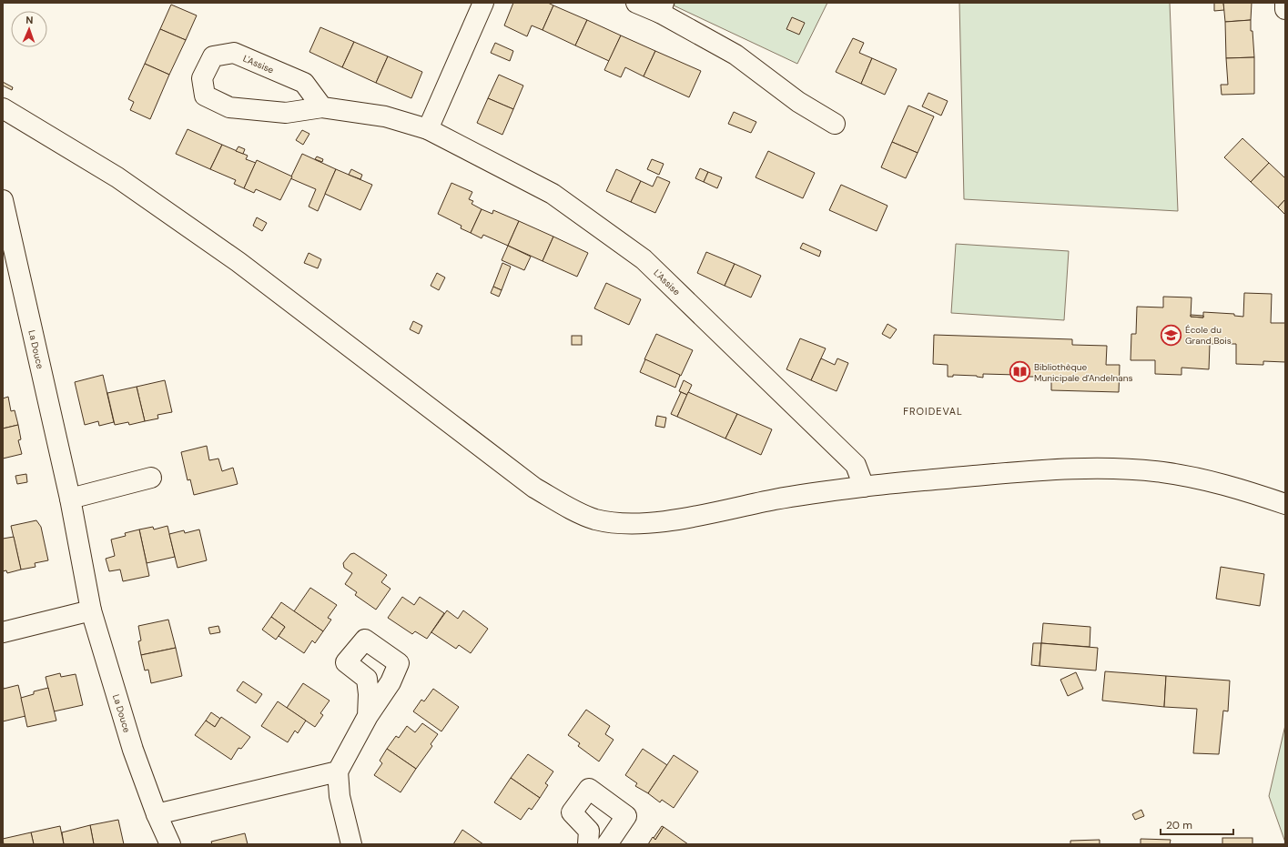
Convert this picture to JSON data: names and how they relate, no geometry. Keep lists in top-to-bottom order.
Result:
{
  "streets": {
    "street": ["L'Assise", "La Douce"]
  },
  "districts": ["FROIDEVAL"],
  "places": {
    "school or university": ["École du Grand Bois"],
    "library": ["Bibliothèque Municipale d'Andelnans"]
  },
  "scale_bar": "20 m",
  "north": "top"
}
